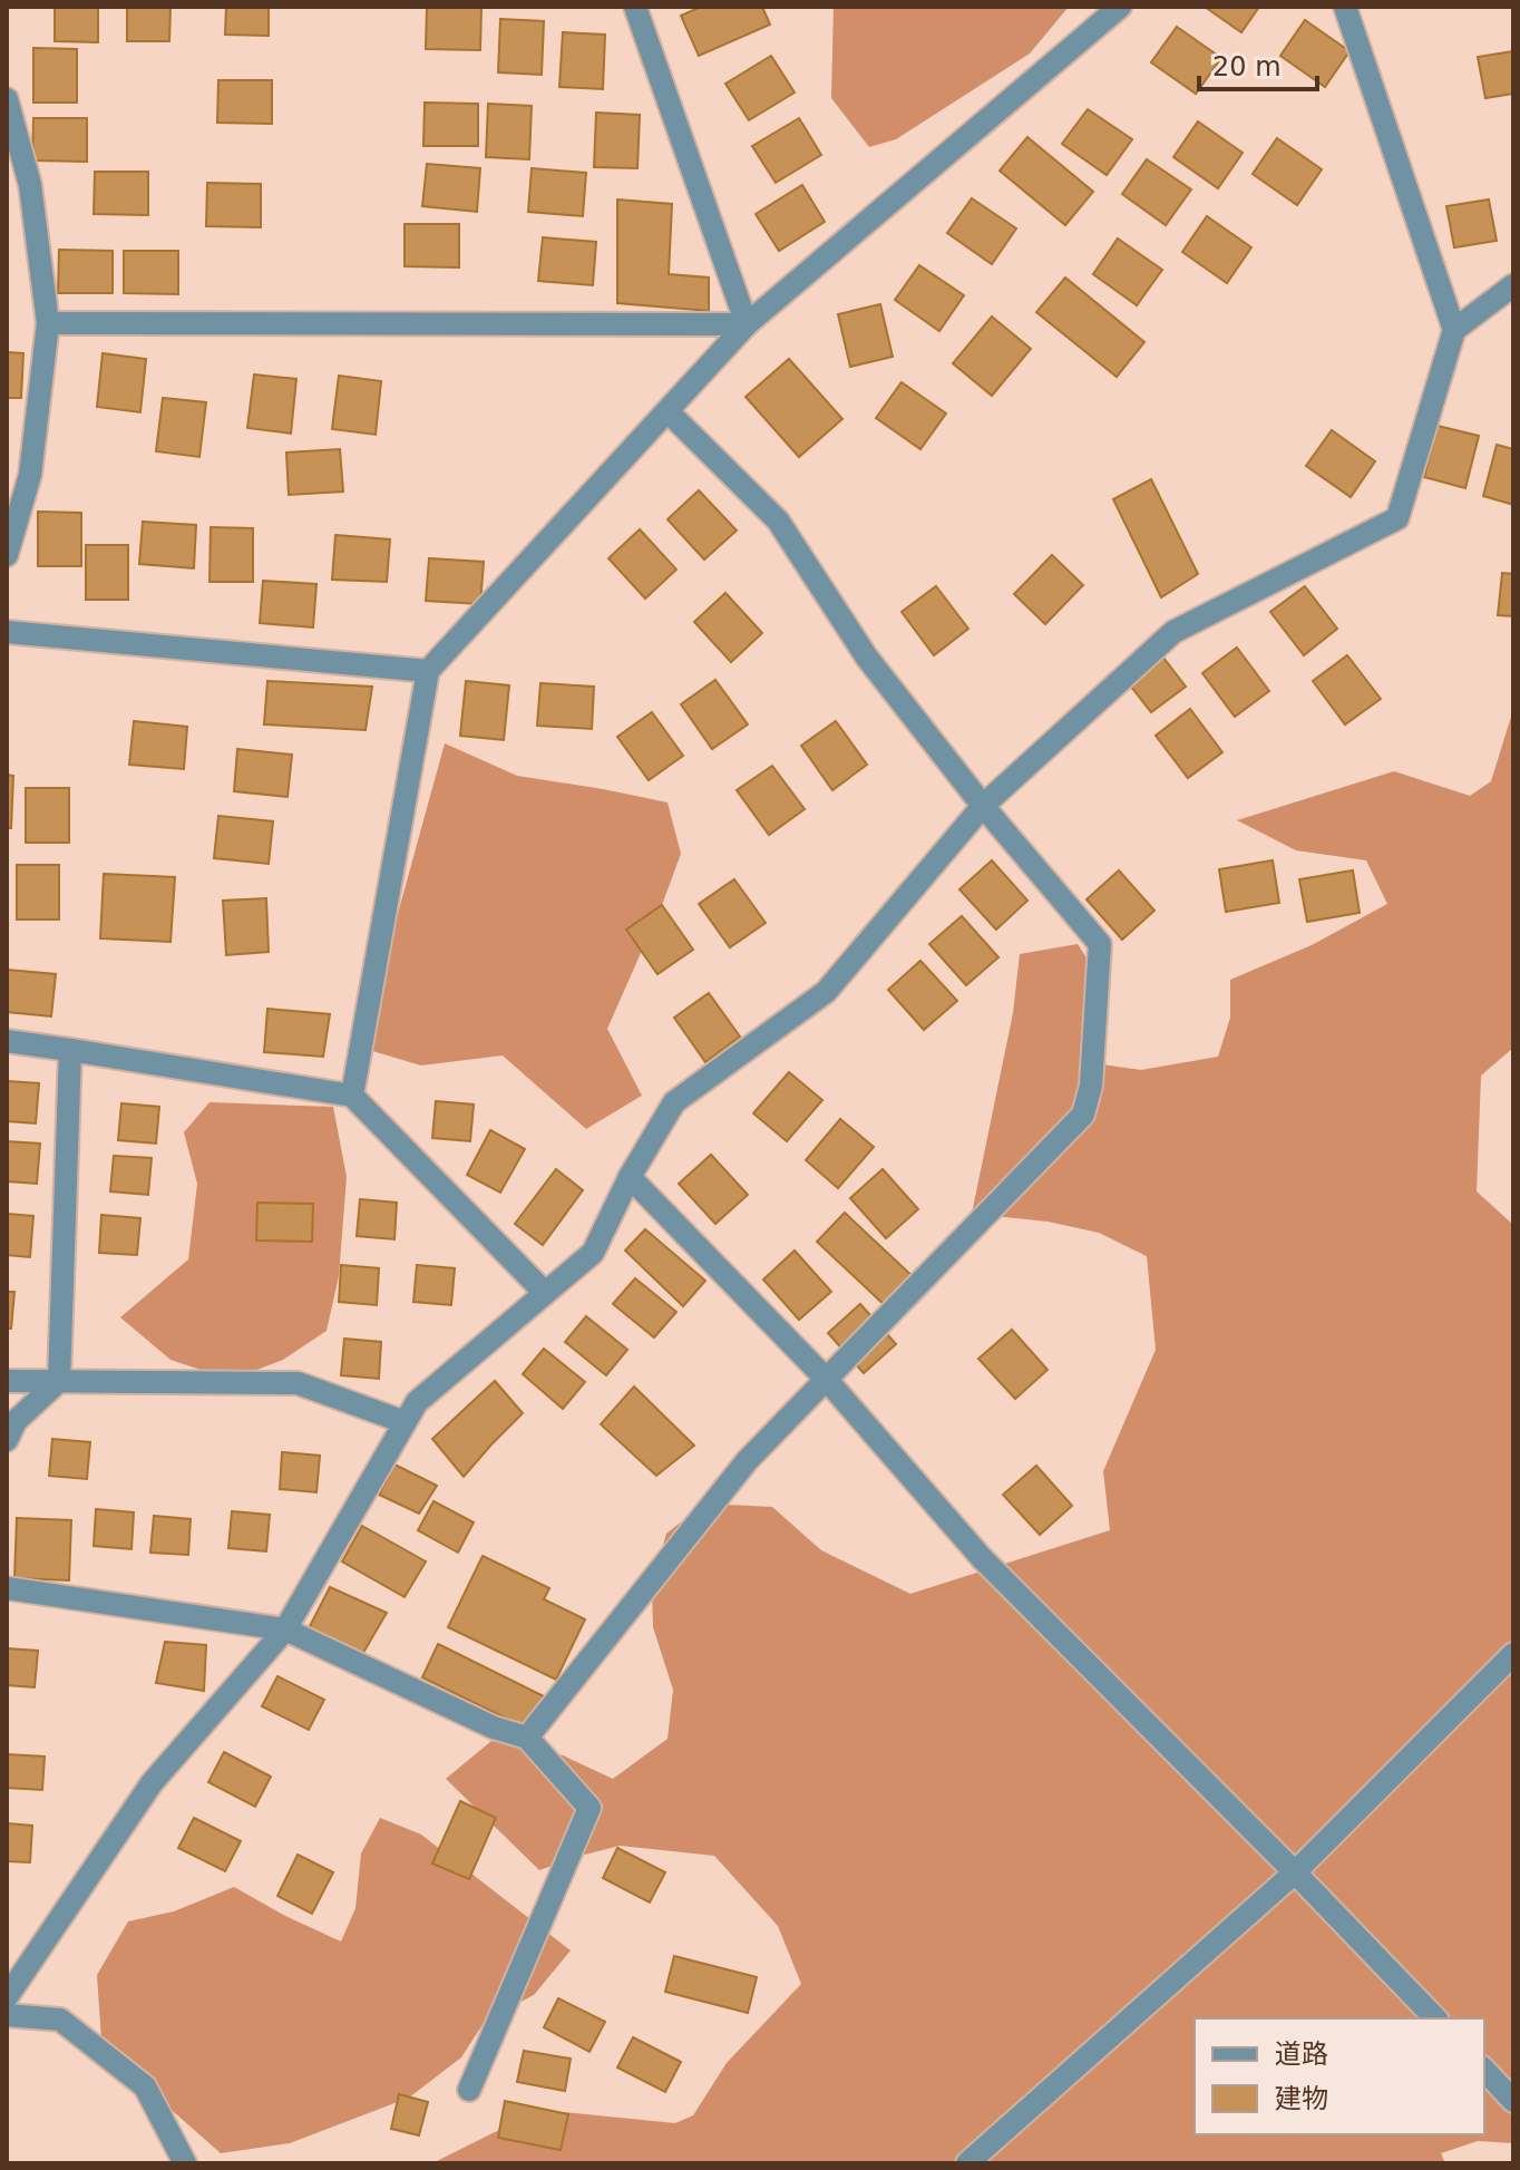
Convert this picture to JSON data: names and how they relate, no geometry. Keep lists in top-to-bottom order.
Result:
{
  "legend": ["道路", "建物"],
  "scale_bar": "20 m"
}
